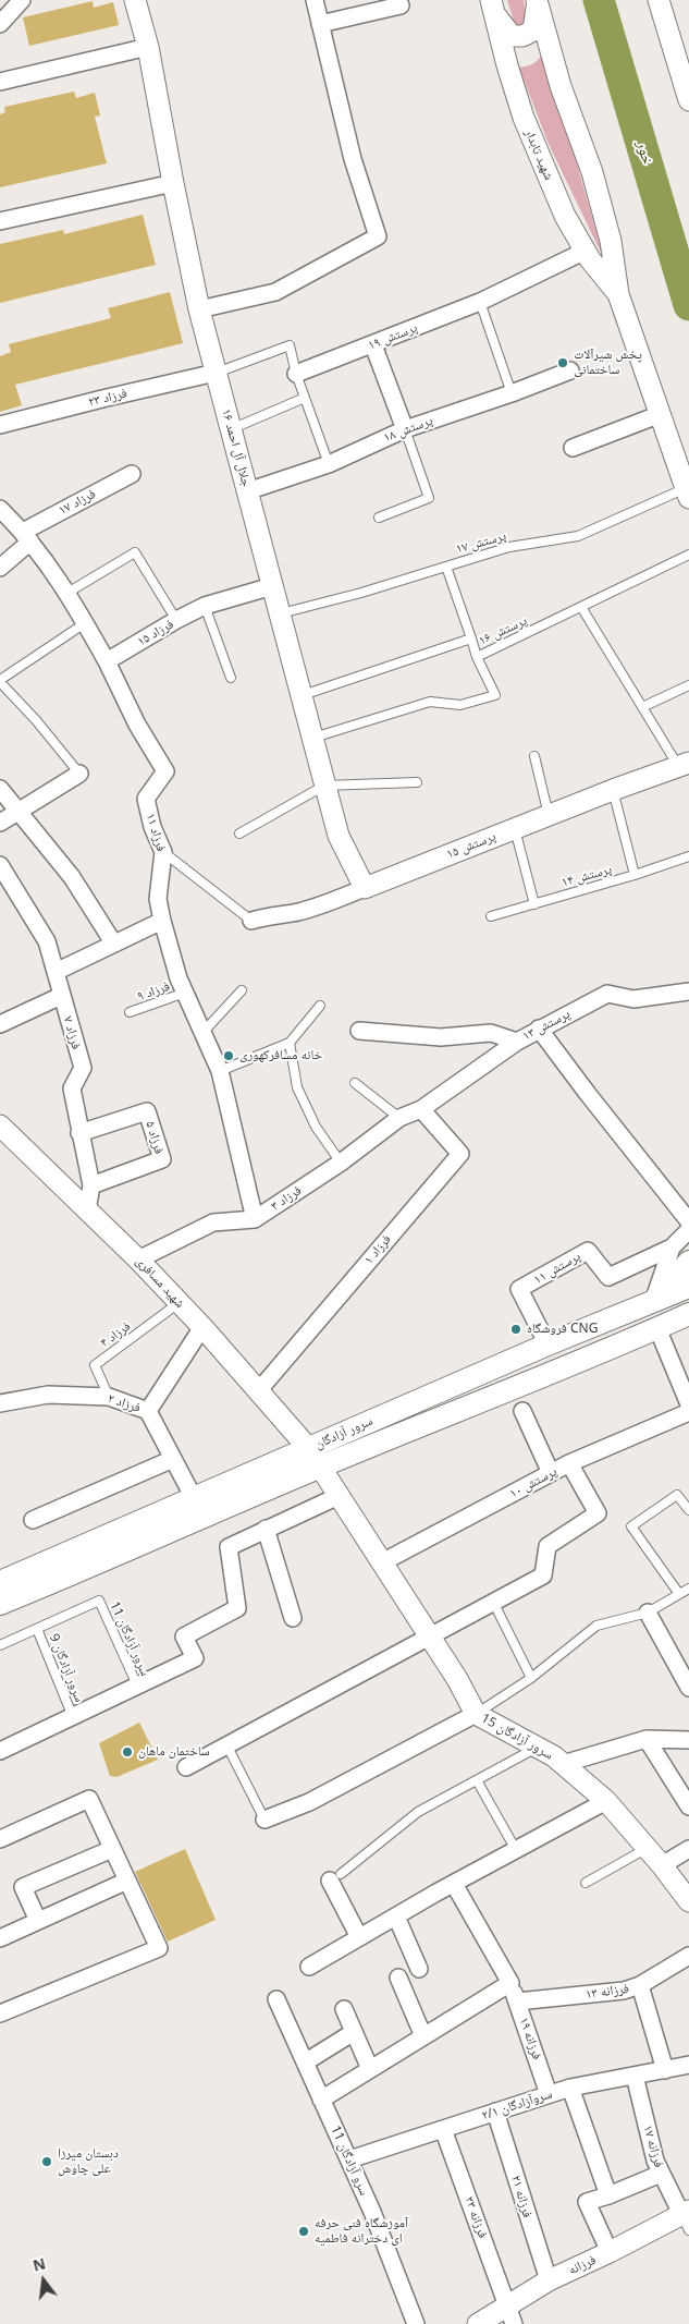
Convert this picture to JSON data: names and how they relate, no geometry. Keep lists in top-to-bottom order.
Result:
{
  "streets": {
    "main road": ["سرور آزادگان"],
    "street": [
      "شهید تابدار",
      "پرستش ۱۹",
      "فرزاد ۲۳",
      "پرستش ۱۸",
      "جلال آل احمد ۱۶",
      "فرزاد ۱۷",
      "فرزاد ۱۵",
      "فرزاد ۱۱",
      "پرستش ۱۵",
      "پرستش ۱۳",
      "فرزاد ۷",
      "فرزاد ۵",
      "فرزاد ۳",
      "فرزاد ۱",
      "پرستش ۱۱",
      "شهید مسافری",
      "فرزاد ۲",
      "پرستش ۱۰",
      "سرور آزادگان 15",
      "فرزانه ۱۳",
      "فرزانه ۱۹",
      "۲/۱ سروآزادگان",
      "فرزانه ۱۷",
      "سرو آزادگان 11",
      "فرزانه ۲۱",
      "فرزانه ۲۳",
      "فرزانه"
    ],
    "lane": [
      "پرستش ۱۷",
      "پرستش ۱۶",
      "پرستش ۱۴",
      "فرزاد ۹",
      "فرزاد ۴",
      "سرور آزادگان 11",
      "سرور آزادگان 9"
    ]
  },
  "crossings": [
    ["شهید تابدار", "پرستش ۱۹"],
    ["شهید تابدار", "پرستش ۱۷"],
    ["فرزاد ۲۳", "جلال آل احمد ۱۶"],
    ["پرستش ۱۸", "جلال آل احمد ۱۶"],
    ["جلال آل احمد ۱۶", "پرستش ۱۷"],
    ["جلال آل احمد ۱۶", "پرستش ۱۶"],
    ["جلال آل احمد ۱۶", "فرزاد ۱۵"],
    ["جلال آل احمد ۱۶", "پرستش ۱۵"],
    ["فرزاد ۱۵", "فرزاد ۱۱"],
    ["فرزاد ۱۱", "فرزاد ۹"],
    ["فرزاد ۱۱", "فرزاد ۳"],
    ["پرستش ۱۳", "فرزاد ۳"],
    ["پرستش ۱۳", "فرزاد ۱"],
    ["فرزاد ۷", "فرزاد ۵"],
    ["فرزاد ۷", "شهید مسافری"],
    ["فرزاد ۳", "فرزاد ۱"],
    ["فرزاد ۳", "شهید مسافری"],
    ["فرزاد ۱", "شهید مسافری"],
    ["پرستش ۱۱", "سرور آزادگان"],
    ["شهید مسافری", "فرزاد ۴"],
    ["شهید مسافری", "فرزاد ۲"],
    ["شهید مسافری", "سرور آزادگان"],
    ["شهید مسافری", "سرور آزادگان 15"],
    ["فرزاد ۴", "فرزاد ۲"],
    ["سرور آزادگان", "سرور آزادگان 15"],
    ["پرستش ۱۰", "سرور آزادگان 15"],
    ["سرور آزادگان 11", "سرور آزادگان 9"],
    ["فرزانه ۱۳", "فرزانه ۱۹"],
    ["فرزانه ۱۹", "۲/۱ سروآزادگان"],
    ["۲/۱ سروآزادگان", "فرزانه ۱۷"],
    ["۲/۱ سروآزادگان", "سرو آزادگان 11"],
    ["۲/۱ سروآزادگان", "فرزانه ۲۱"],
    ["۲/۱ سروآزادگان", "فرزانه ۲۳"],
    ["فرزانه ۱۷", "فرزانه"],
    ["فرزانه ۲۱", "فرزانه"],
    ["فرزانه ۲۳", "فرزانه"]
  ],
  "water": ["خور"],
  "places": [
    "پخش شیرآلات ساختمانی",
    "خانه مسافرکهوری",
    "فروشگاه CNG",
    "ساختمان ماهان",
    "دبستان میرزا علی چاوش",
    "آموزشگاه فنی حرفه ای دخترانه فاطمیه"
  ],
  "north": "top"
}
